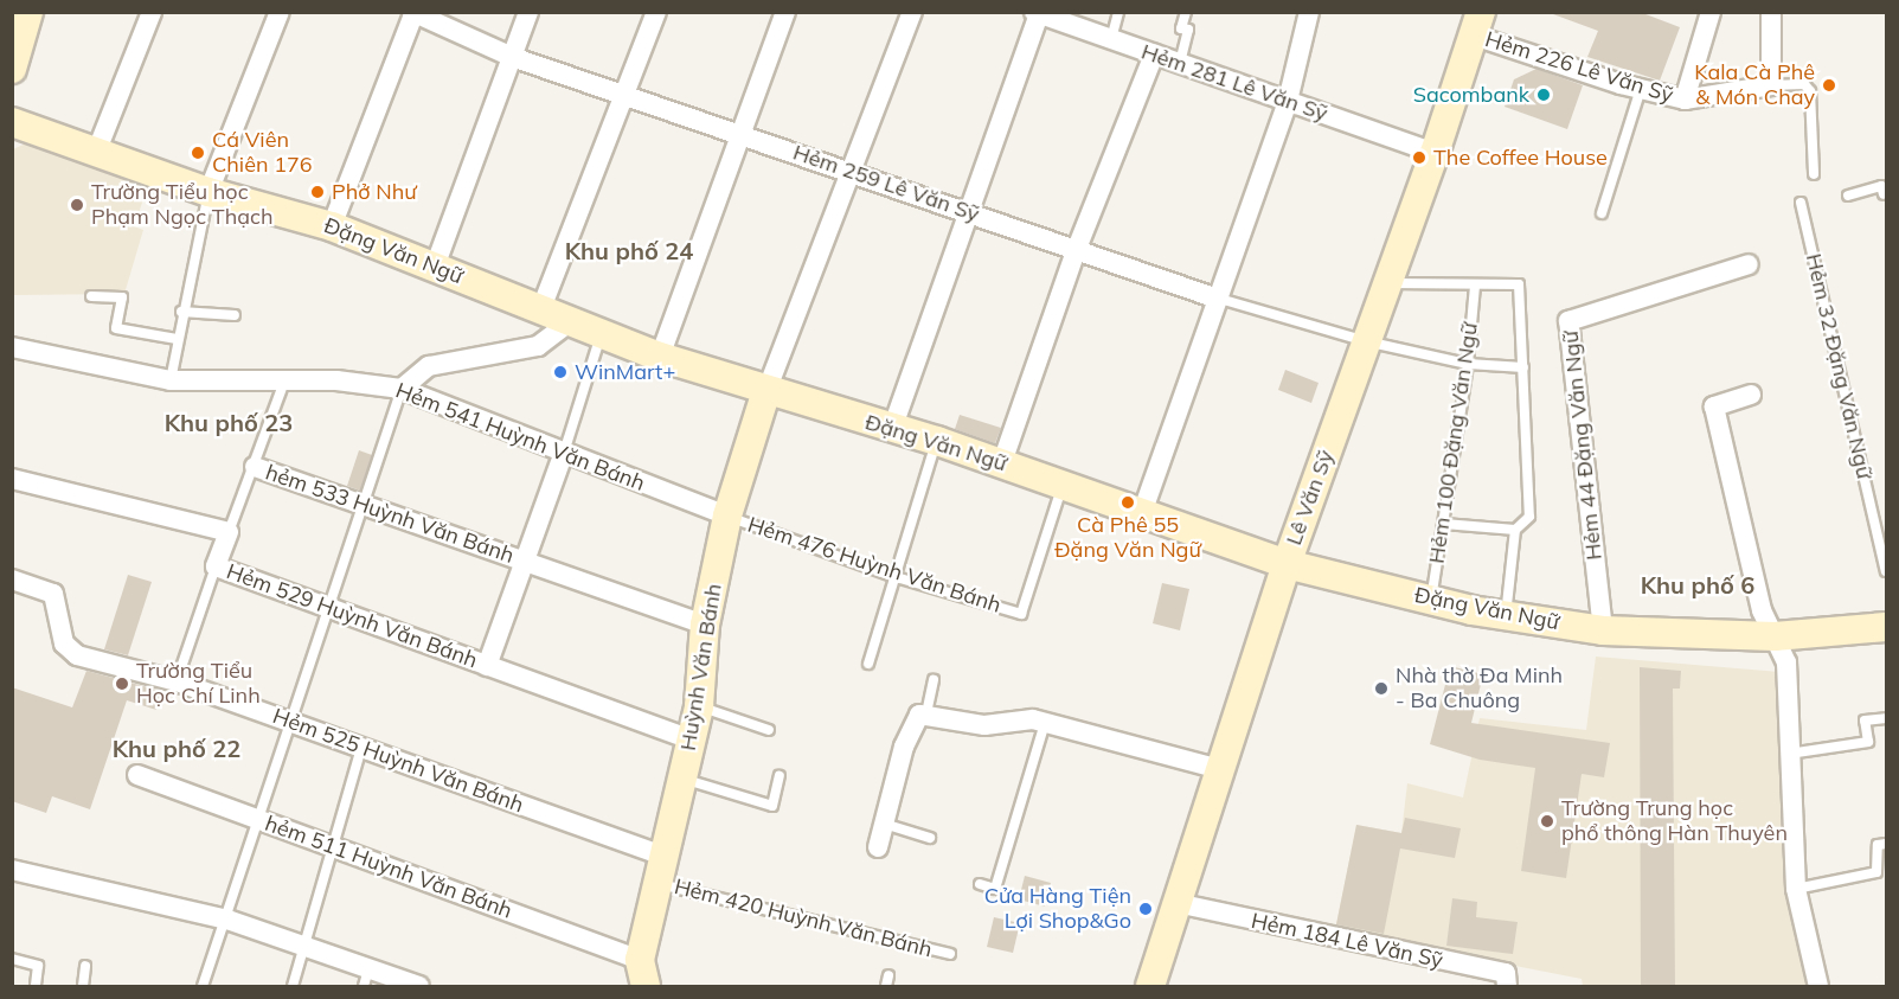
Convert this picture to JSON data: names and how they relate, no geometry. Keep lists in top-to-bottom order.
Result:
{
  "streets": {
    "street": [
      "Hẻm 226 Lê Văn Sỹ",
      "Hẻm 281 Lê Văn Sỹ",
      "Hẻm 259 Lê Văn Sỹ",
      "Đặng Văn Ngữ",
      "Hẻm 541 Huỳnh Văn Bánh",
      "Hẻm 44 Đặng Văn Ngữ",
      "Lê Văn Sỹ",
      "hẻm 533 Huỳnh Văn Bánh",
      "Hẻm 529 Huỳnh Văn Bánh",
      "Huỳnh Văn Bánh",
      "Hẻm 525 Huỳnh Văn Bánh",
      "hẻm 511 Huỳnh Văn Bánh",
      "Hẻm 184 Lê Văn Sỹ"
    ],
    "lane": [
      "Hẻm 32 Đặng Văn Ngữ",
      "Hẻm 100 Đặng Văn Ngữ",
      "Hẻm 476 Huỳnh Văn Bánh",
      "Hẻm 420 Huỳnh Văn Bánh"
    ]
  },
  "crossings": [
    ["Hẻm 226 Lê Văn Sỹ", "Lê Văn Sỹ"],
    ["Hẻm 281 Lê Văn Sỹ", "Lê Văn Sỹ"],
    ["Hẻm 259 Lê Văn Sỹ", "Hẻm 100 Đặng Văn Ngữ"],
    ["Hẻm 259 Lê Văn Sỹ", "Lê Văn Sỹ"],
    ["Đặng Văn Ngữ", "Hẻm 100 Đặng Văn Ngữ"],
    ["Đặng Văn Ngữ", "Hẻm 44 Đặng Văn Ngữ"],
    ["Đặng Văn Ngữ", "Lê Văn Sỹ"],
    ["Đặng Văn Ngữ", "Hẻm 476 Huỳnh Văn Bánh"],
    ["Đặng Văn Ngữ", "Huỳnh Văn Bánh"],
    ["Hẻm 541 Huỳnh Văn Bánh", "hẻm 533 Huỳnh Văn Bánh"],
    ["Hẻm 541 Huỳnh Văn Bánh", "Hẻm 476 Huỳnh Văn Bánh"],
    ["Hẻm 541 Huỳnh Văn Bánh", "Huỳnh Văn Bánh"],
    ["Lê Văn Sỹ", "Hẻm 184 Lê Văn Sỹ"],
    ["hẻm 533 Huỳnh Văn Bánh", "Hẻm 529 Huỳnh Văn Bánh"],
    ["hẻm 533 Huỳnh Văn Bánh", "Huỳnh Văn Bánh"],
    ["Hẻm 476 Huỳnh Văn Bánh", "Huỳnh Văn Bánh"],
    ["Hẻm 529 Huỳnh Văn Bánh", "Huỳnh Văn Bánh"],
    ["Huỳnh Văn Bánh", "Hẻm 525 Huỳnh Văn Bánh"],
    ["Huỳnh Văn Bánh", "hẻm 511 Huỳnh Văn Bánh"],
    ["Huỳnh Văn Bánh", "Hẻm 420 Huỳnh Văn Bánh"]
  ],
  "districts": [
    "Khu phố 24",
    "Khu phố 23",
    "Khu phố 6",
    "Khu phố 22"
  ],
  "places": [
    "Kala Cà Phê & Món Chay",
    "Sacombank",
    "Cá Viên Chiên 176",
    "The Coffee House",
    "Phở Như",
    "Trường Tiểu học Phạm Ngọc Thạch",
    "WinMart+",
    "Cà Phê 55 Đặng Văn Ngữ",
    "Trường Tiểu Học Chí Linh",
    "Nhà thờ Đa Minh - Ba Chuông",
    "Trường Trung học phổ thông Hàn Thuyên",
    "Cửa Hàng Tiện Lợi Shop&Go"
  ]
}
